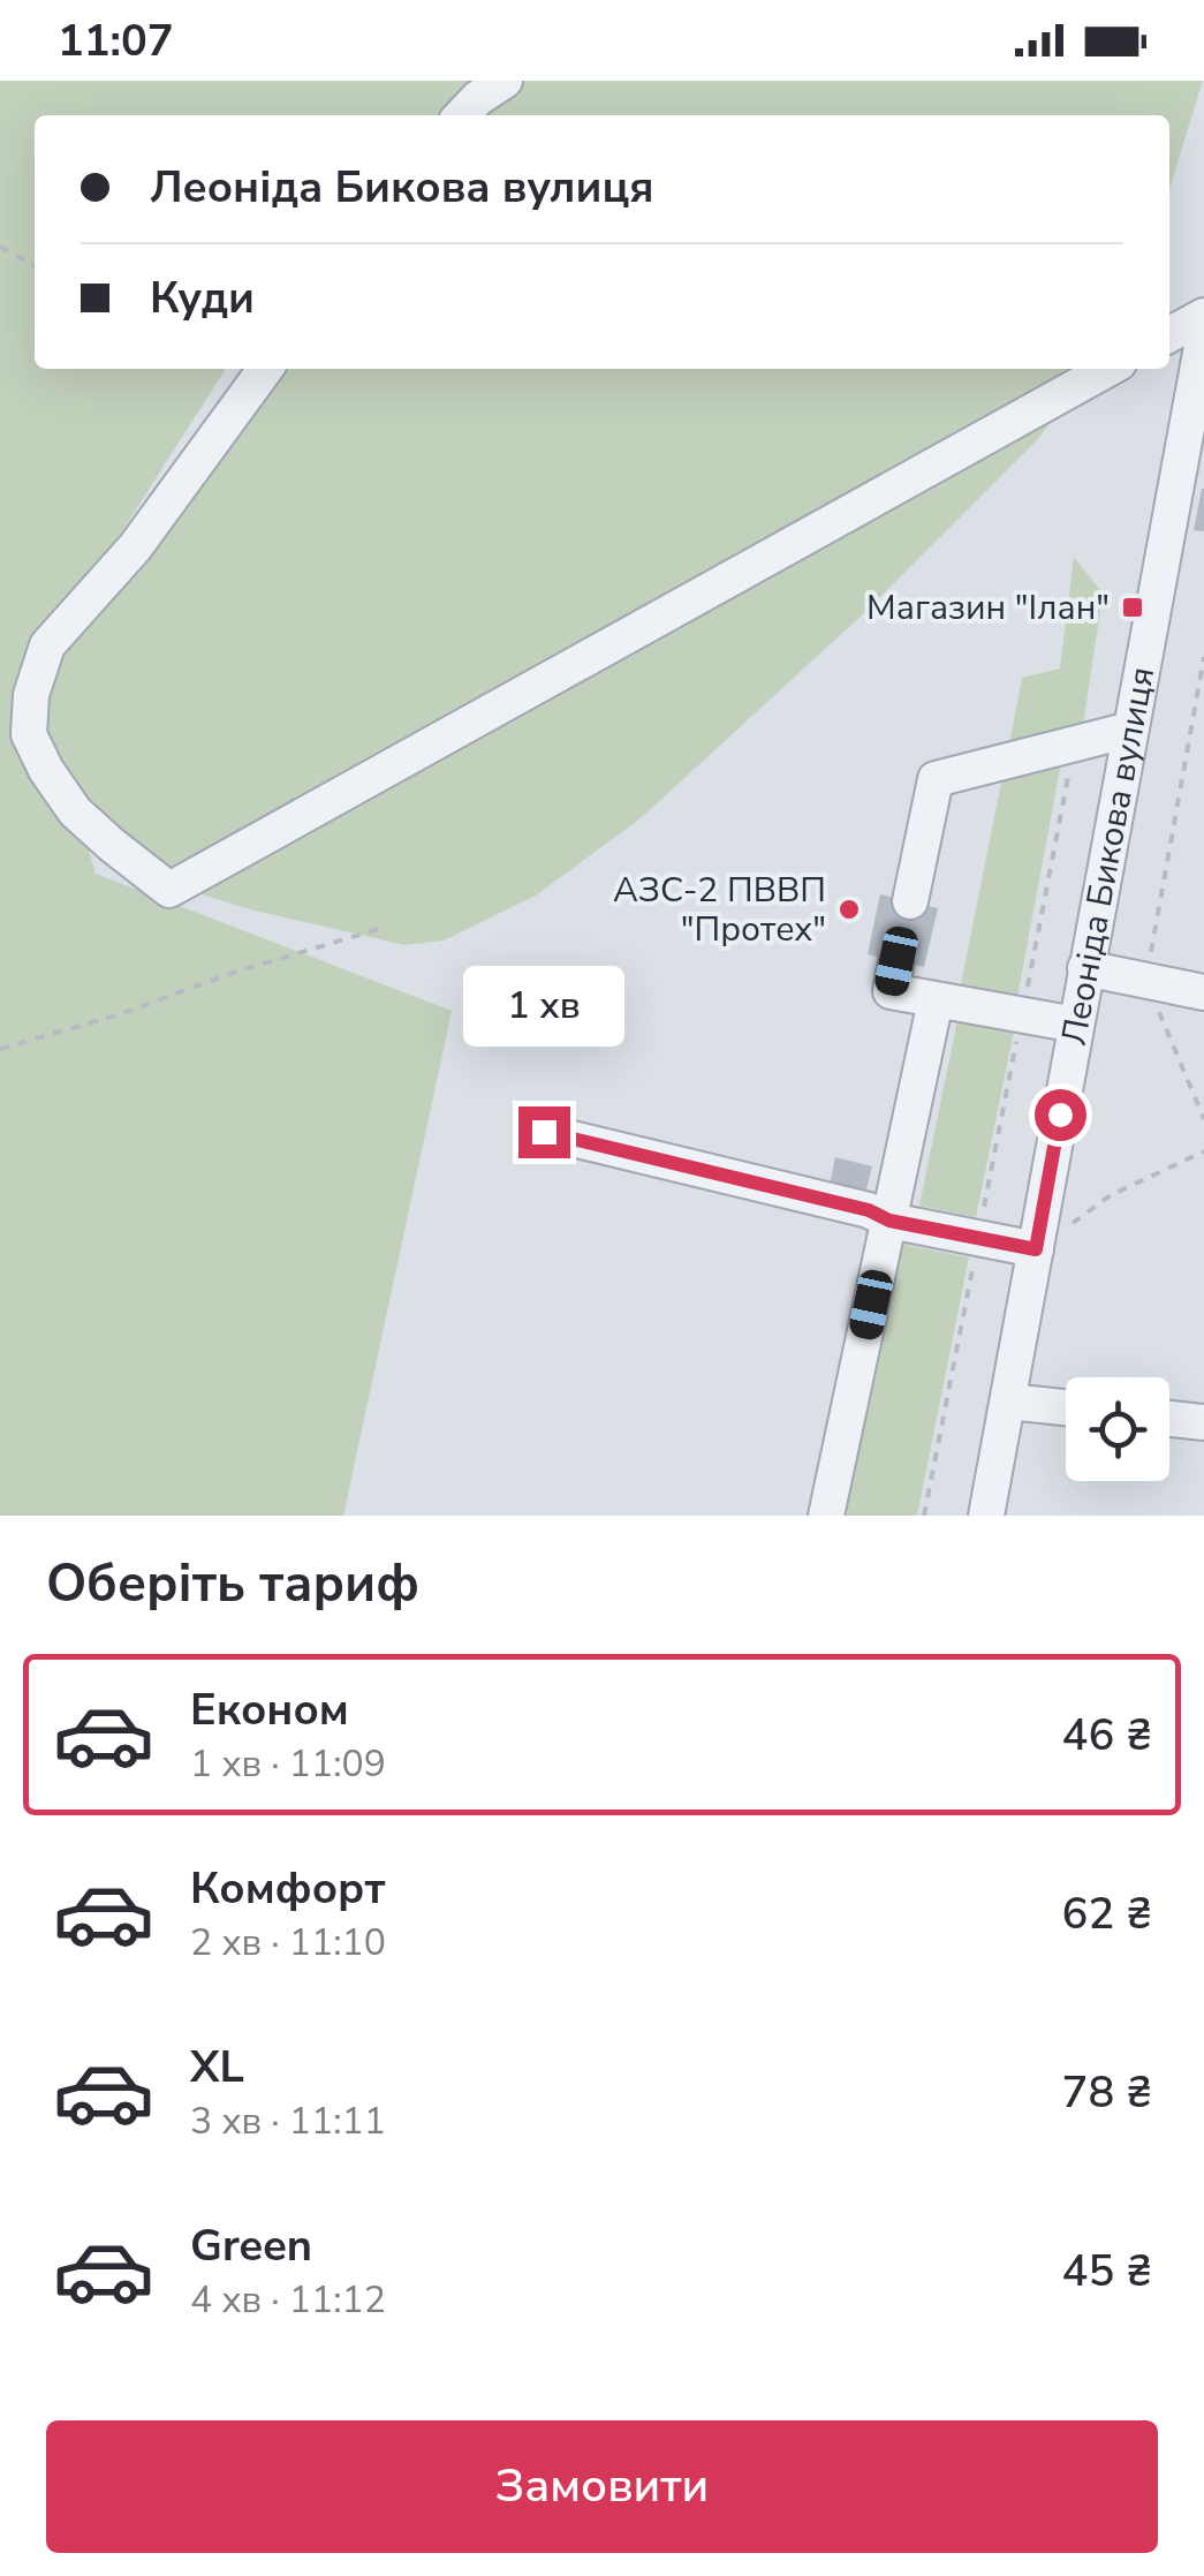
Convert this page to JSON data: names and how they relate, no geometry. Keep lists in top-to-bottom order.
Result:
{
  "streets": {
    "street": ["Леоніда Бикова вулиця"]
  },
  "places": {
    "transit": ["Магазин \"Ілан\""],
    "other": ["АЗС-2 ПВВП \"Протех\""]
  },
  "page": {
    "status": "11:07",
    "banner": ["Леоніда Бикова вулиця", "Куди"],
    "bubble": "1 хв",
    "heading": "Оберіть тариф",
    "list": [
      {
        "name": "Економ",
        "note": "1 хв · 11:09",
        "value": "46 ₴"
      },
      {
        "name": "Комфорт",
        "note": "2 хв · 11:10",
        "value": "62 ₴"
      },
      {
        "name": "XL",
        "note": "3 хв · 11:11",
        "value": "78 ₴"
      },
      {
        "name": "Green",
        "note": "4 хв · 11:12",
        "value": "45 ₴"
      }
    ],
    "buttons": "Замовити"
  }
}
